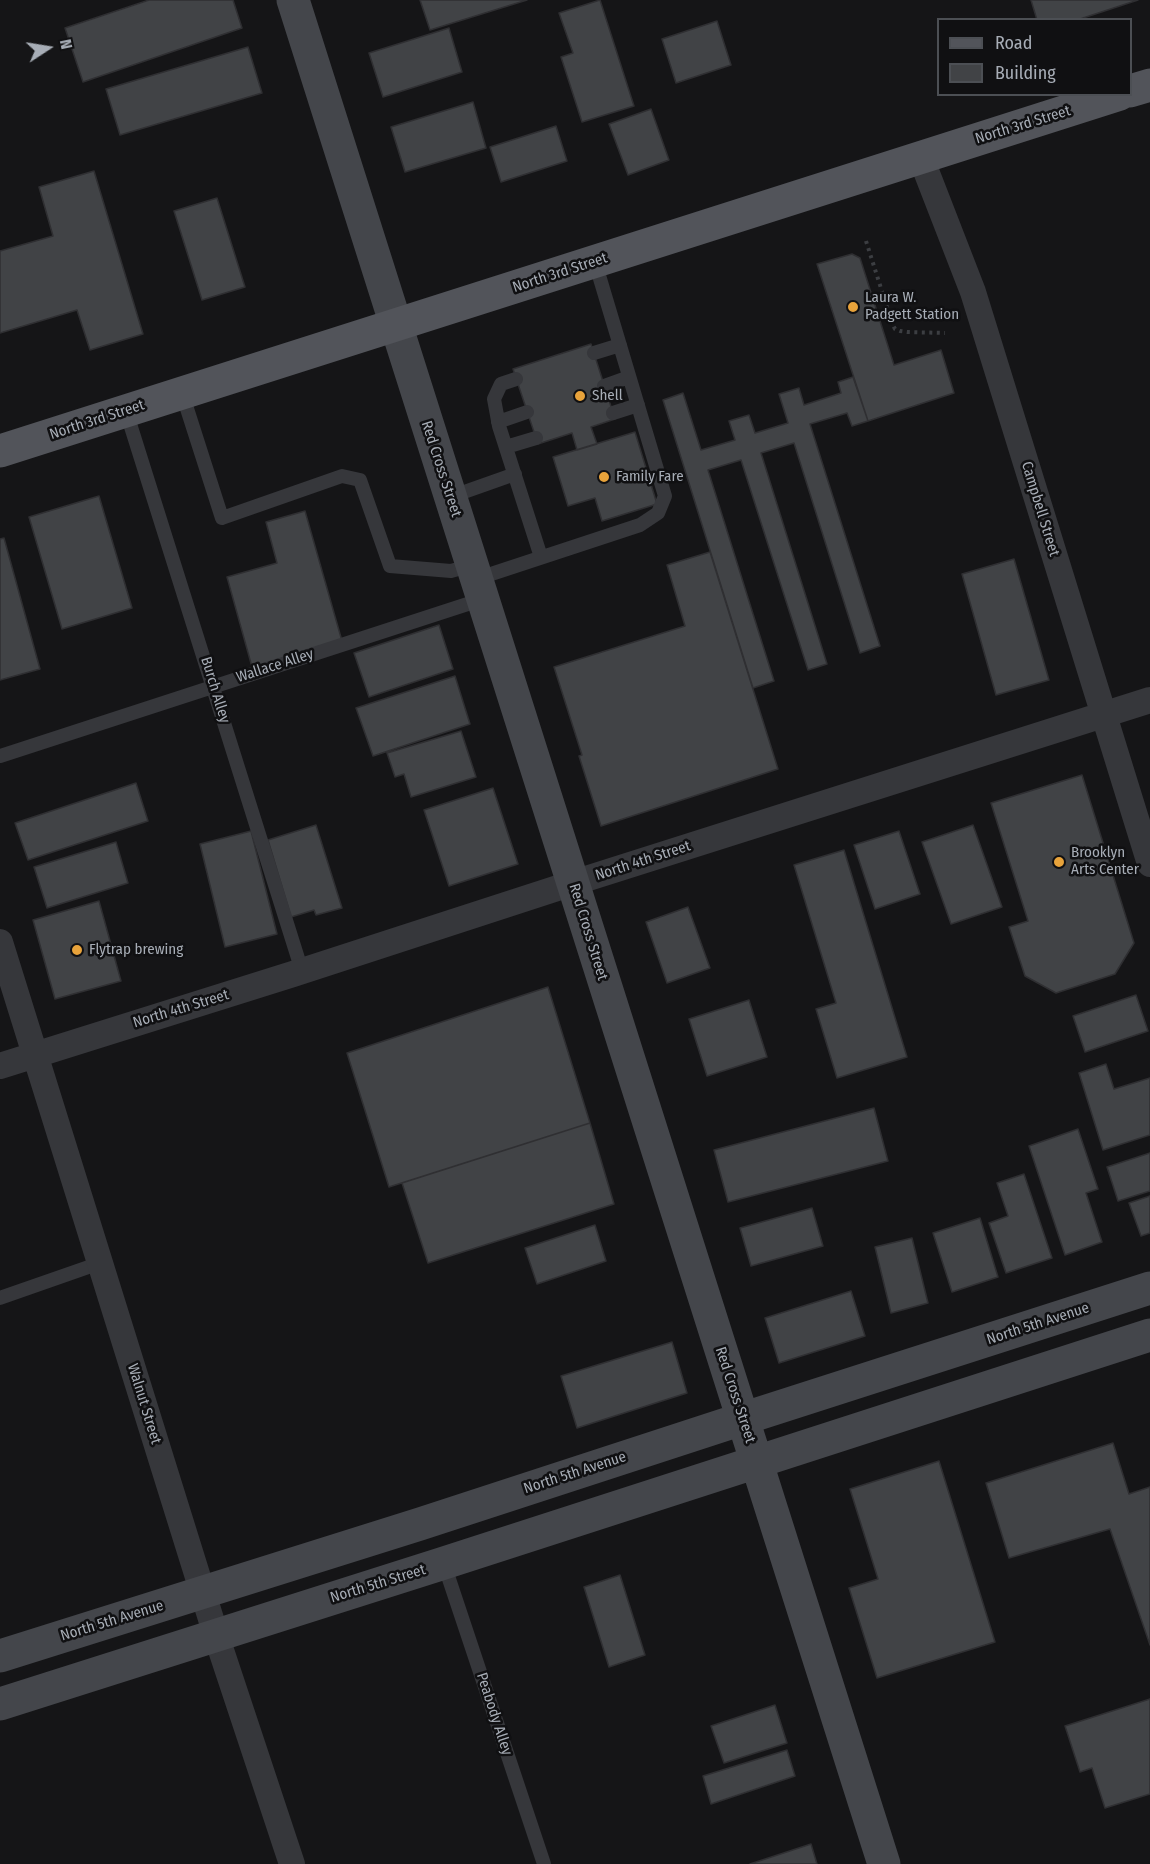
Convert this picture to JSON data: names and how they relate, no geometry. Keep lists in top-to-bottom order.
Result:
{
  "streets": {
    "main road": ["North 3rd Street"],
    "street": [
      "Red Cross Street",
      "Campbell Street",
      "North 4th Street",
      "North 5th Avenue",
      "Walnut Street",
      "North 5th Street"
    ],
    "lane": ["Wallace Alley", "Burch Alley", "Peabody Alley"]
  },
  "crossings": [
    ["North 3rd Street", "Red Cross Street"],
    ["North 3rd Street", "Campbell Street"],
    ["North 3rd Street", "Burch Alley"],
    ["Red Cross Street", "Wallace Alley"],
    ["Red Cross Street", "North 4th Street"],
    ["Red Cross Street", "North 5th Avenue"],
    ["Red Cross Street", "North 5th Street"],
    ["Campbell Street", "North 4th Street"],
    ["Wallace Alley", "Burch Alley"],
    ["Burch Alley", "North 4th Street"],
    ["North 4th Street", "Walnut Street"],
    ["North 5th Avenue", "Walnut Street"],
    ["Walnut Street", "North 5th Street"],
    ["North 5th Street", "Peabody Alley"]
  ],
  "places": [
    "Laura W. Padgett Station",
    "Shell",
    "Family Fare",
    "Brooklyn Arts Center",
    "Flytrap brewing"
  ],
  "legend": ["Road", "Building"],
  "north": "right"
}
